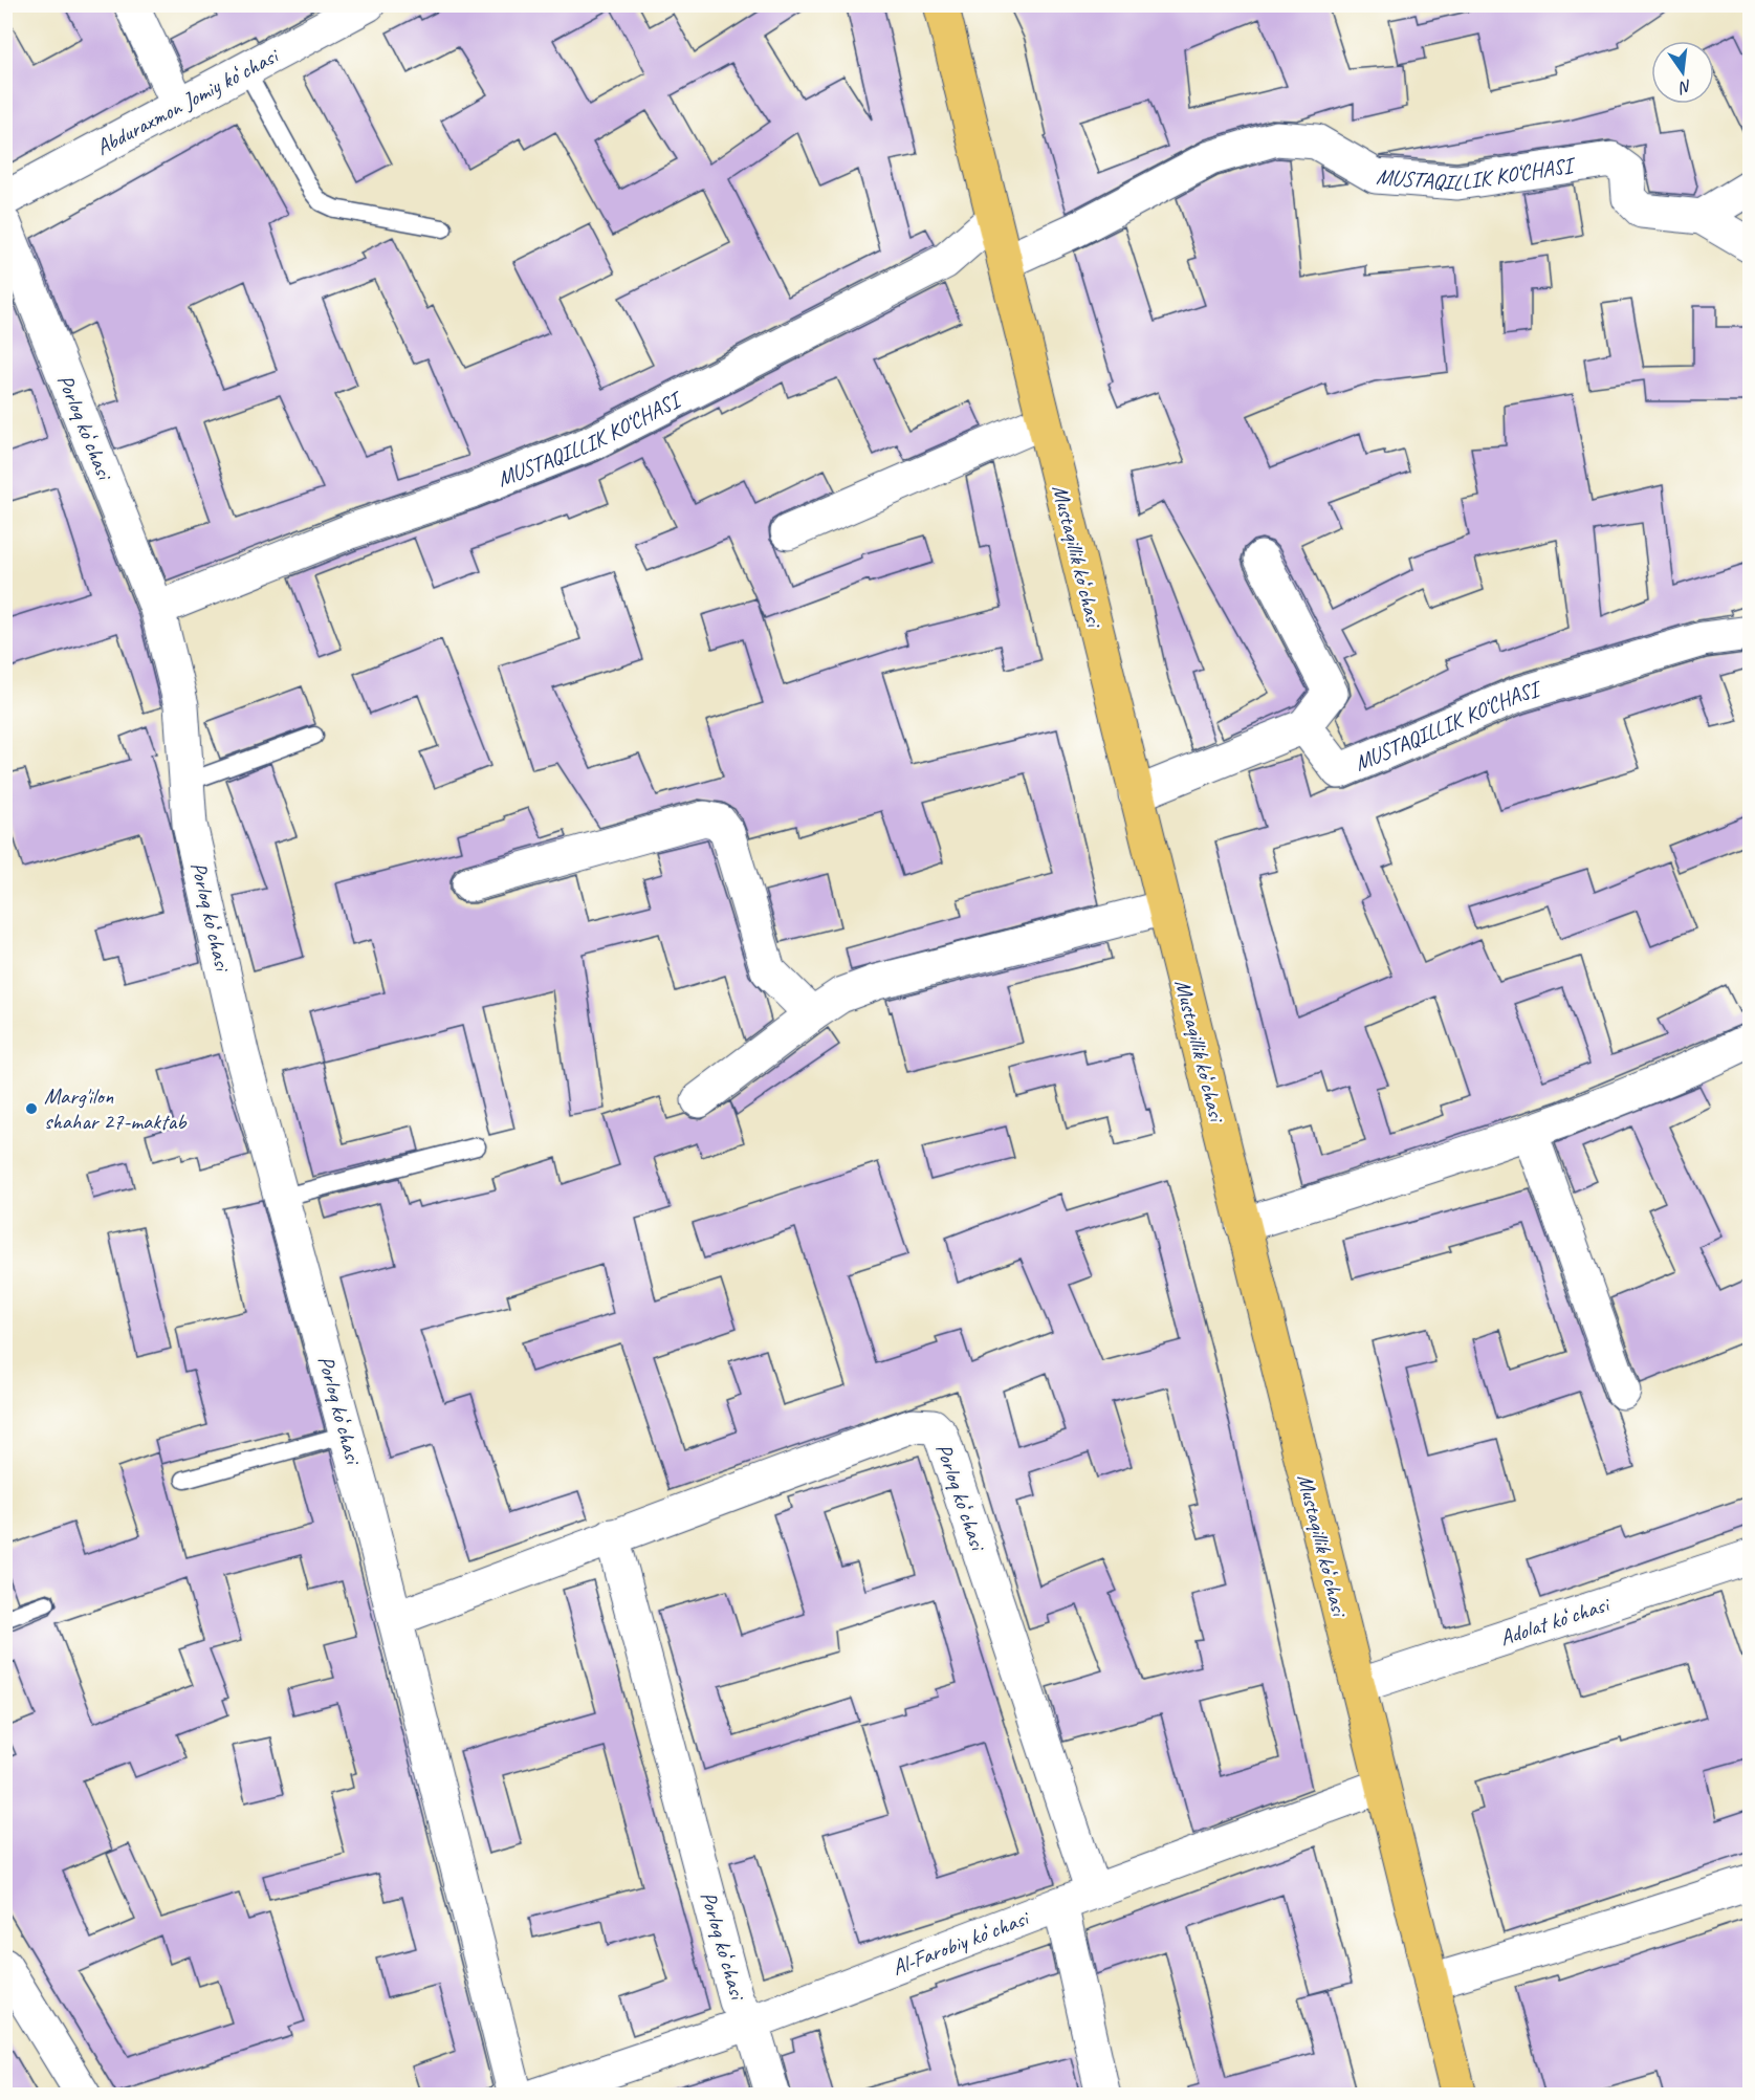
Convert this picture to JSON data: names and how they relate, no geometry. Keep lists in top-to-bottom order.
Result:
{
  "streets": {
    "main road": ["Mustaqillik koʻchasi"],
    "street": [
      "Abduraxmon Jomiy koʻchasi",
      "MUSTAQILLIK KO‘CHASI",
      "Porloq koʻchasi",
      "Adolat koʻchasi",
      "Al-Farobiy koʻchasi"
    ]
  },
  "crossings": [
    ["MUSTAQILLIK KO‘CHASI", "Porloq koʻchasi"],
    ["MUSTAQILLIK KO‘CHASI", "Mustaqillik koʻchasi"],
    ["Porloq koʻchasi", "Al-Farobiy koʻchasi"],
    ["Mustaqillik koʻchasi", "Adolat koʻchasi"],
    ["Mustaqillik koʻchasi", "Al-Farobiy koʻchasi"]
  ],
  "places": ["Marg'ilon shahar 27-maktab"],
  "north": "bottom"
}
